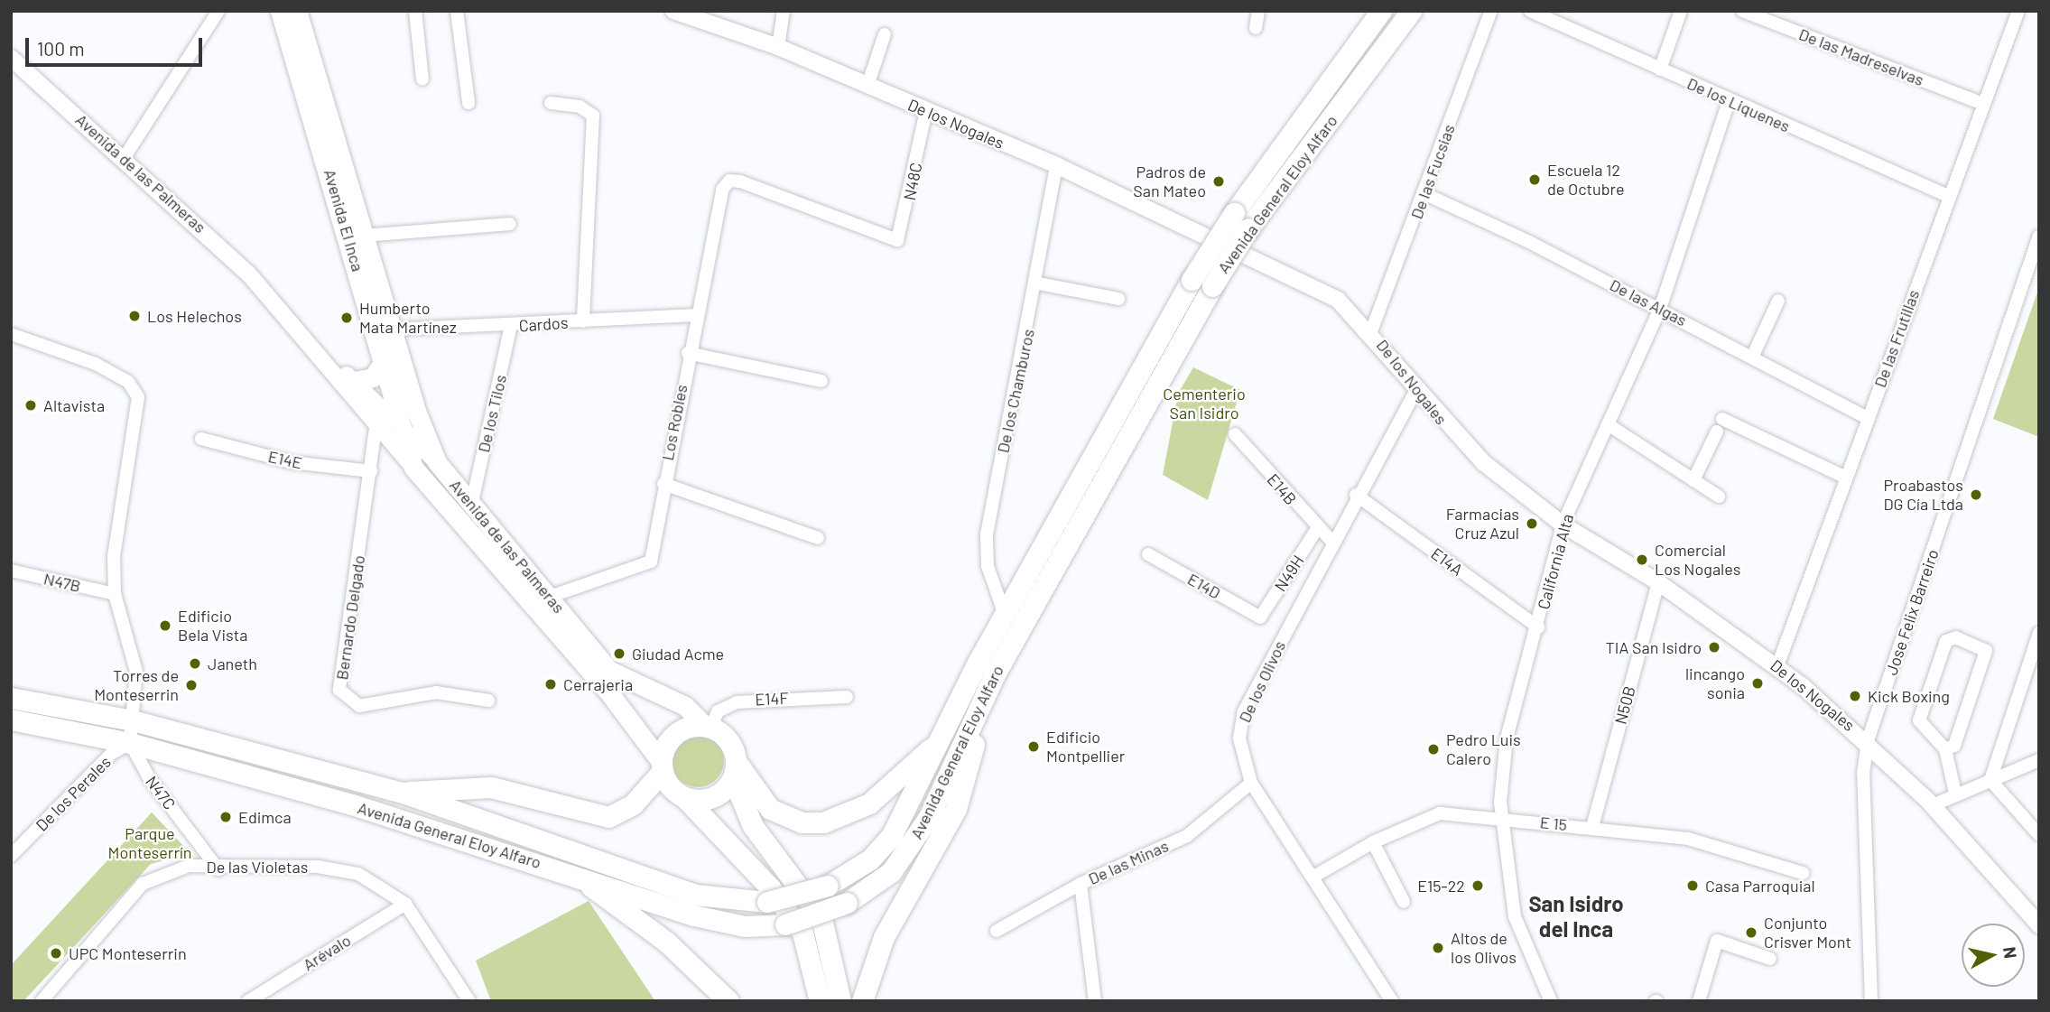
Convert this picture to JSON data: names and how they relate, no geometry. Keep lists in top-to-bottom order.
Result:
{
  "streets": {
    "main road": ["Avenida de las Palmeras", "Avenida General Eloy Alfaro", "Avenida El Inca"],
    "street": [
      "De las Madreselvas",
      "De los Liquenes",
      "De los Nogales",
      "De las Fucsias",
      "N48C",
      "De las Algas",
      "Cardos",
      "De las Frutillas",
      "De los Chamburos",
      "De los Tilos",
      "Los Robles",
      "E14E",
      "E14B",
      "E14A",
      "California Alta",
      "N49H",
      "N47B",
      "E14D",
      "Jose Felix Barreiro",
      "Bernardo Delgado",
      "De los Olivos",
      "E14F",
      "N50B",
      "N47C",
      "De los Perales",
      "E 15",
      "De las Minas",
      "De las Violetas",
      "Arévalo"
    ]
  },
  "crossings": [
    ["De las Madreselvas", "De las Frutillas"],
    ["De los Liquenes", "De las Frutillas"],
    ["De los Liquenes", "California Alta"],
    ["De los Nogales", "De las Fucsias"],
    ["De los Nogales", "N48C"],
    ["De los Nogales", "De las Frutillas"],
    ["De los Nogales", "De los Chamburos"],
    ["De los Nogales", "California Alta"],
    ["De los Nogales", "Jose Felix Barreiro"],
    ["De los Nogales", "De los Olivos"],
    ["De los Nogales", "N50B"],
    ["De las Fucsias", "De las Algas"],
    ["Avenida de las Palmeras", "Avenida El Inca"],
    ["Avenida de las Palmeras", "De los Tilos"],
    ["Avenida de las Palmeras", "Los Robles"],
    ["Avenida de las Palmeras", "Bernardo Delgado"],
    ["Avenida de las Palmeras", "E14F"],
    ["N48C", "Los Robles"],
    ["Avenida General Eloy Alfaro", "De los Chamburos"],
    ["Avenida General Eloy Alfaro", "N47C"],
    ["Avenida General Eloy Alfaro", "De los Perales"],
    ["Avenida El Inca", "Cardos"],
    ["De las Algas", "De las Frutillas"],
    ["De las Algas", "California Alta"],
    ["Cardos", "De los Tilos"],
    ["Cardos", "Los Robles"],
    ["E14E", "Bernardo Delgado"],
    ["E14B", "N49H"],
    ["E14B", "De los Olivos"],
    ["E14A", "California Alta"],
    ["E14A", "De los Olivos"],
    ["California Alta", "E 15"],
    ["N49H", "E14D"],
    ["De los Olivos", "E 15"],
    ["De los Olivos", "De las Minas"],
    ["N50B", "E 15"],
    ["N47C", "De los Perales"],
    ["N47C", "De las Violetas"],
    ["De las Violetas", "Arévalo"]
  ],
  "districts": ["San Isidro del Inca"],
  "parks": ["Cementerio San Isidro", "Parque Monteserrín"],
  "places": [
    "Escuela 12 de Octubre",
    "Padros de San Mateo",
    "Los Helechos",
    "Humberto Mata Martínez",
    "Altavista",
    "Proabastos DG Cía Ltda",
    "Farmacias Cruz Azul",
    "Comercial Los Nogales",
    "Edificio Bela Vista",
    "TIA San Isidro",
    "Giudad Acme",
    "Janeth",
    "lincango sonia",
    "Cerrajeria",
    "Torres de Monteserrin",
    "Kick Boxing",
    "Edificio Montpellier",
    "Pedro Luis Calero",
    "Edimca",
    "E15-22",
    "Casa Parroquial",
    "Conjunto Crisver Mont",
    "Altos de los Olivos",
    "UPC Monteserrin"
  ],
  "scale_bar": "100 m",
  "north": "right"
}
